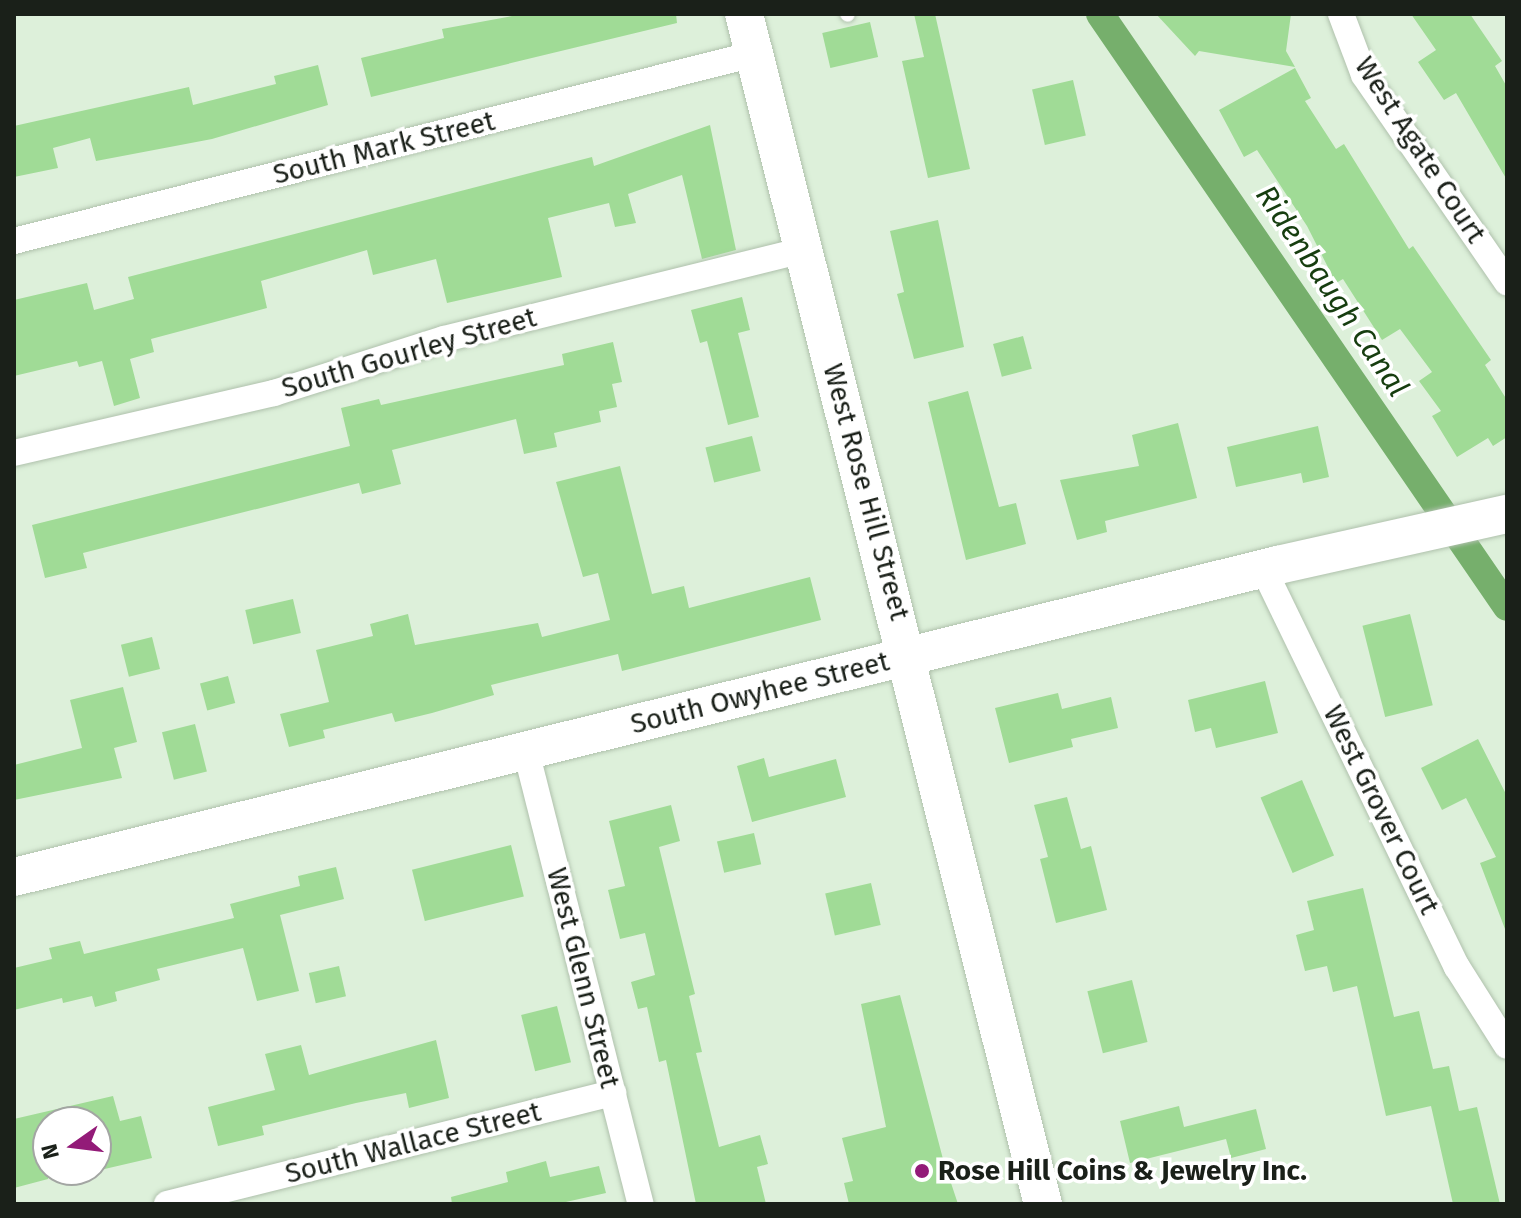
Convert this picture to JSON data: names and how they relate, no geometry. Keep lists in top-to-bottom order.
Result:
{
  "streets": {
    "street": [
      "South Mark Street",
      "West Agate Court",
      "South Gourley Street",
      "West Rose Hill Street",
      "South Owyhee Street",
      "West Grover Court",
      "West Glenn Street",
      "South Wallace Street"
    ]
  },
  "crossings": [
    ["South Mark Street", "West Rose Hill Street"],
    ["South Gourley Street", "West Rose Hill Street"],
    ["West Rose Hill Street", "South Owyhee Street"],
    ["South Owyhee Street", "West Grover Court"],
    ["South Owyhee Street", "West Glenn Street"],
    ["West Glenn Street", "South Wallace Street"]
  ],
  "water": ["Ridenbaugh Canal"],
  "places": ["Rose Hill Coins & Jewelry Inc."],
  "north": "left"
}
